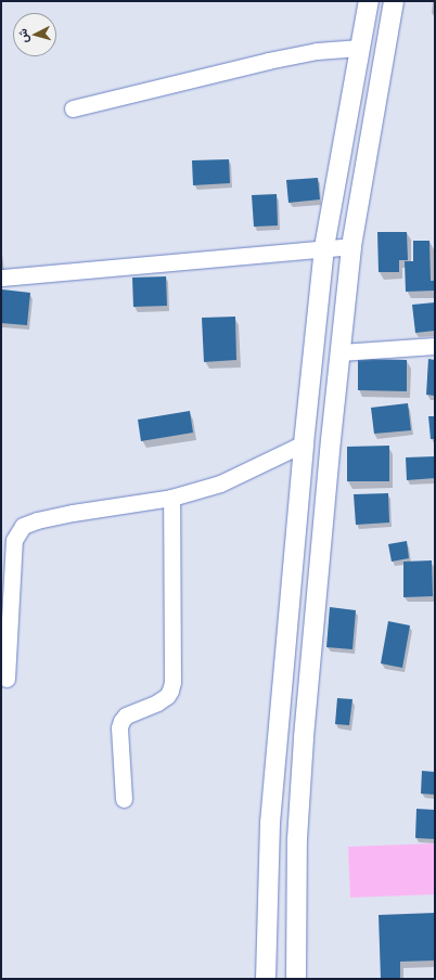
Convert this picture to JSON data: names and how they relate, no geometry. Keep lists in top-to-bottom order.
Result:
{
  "north": "left"
}
